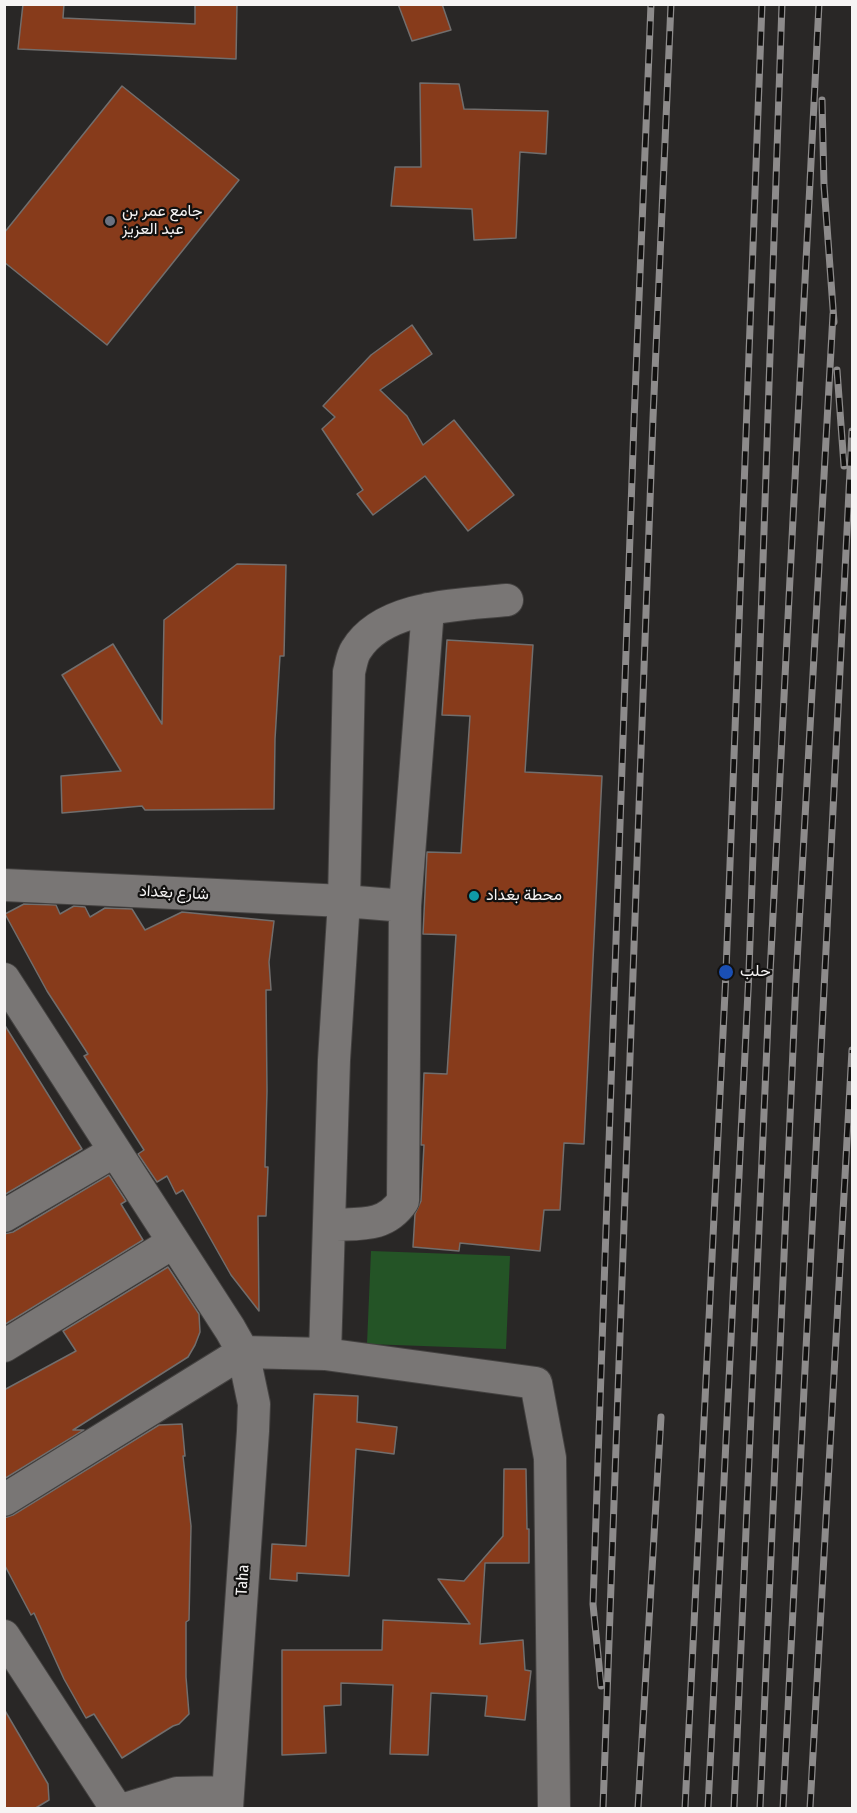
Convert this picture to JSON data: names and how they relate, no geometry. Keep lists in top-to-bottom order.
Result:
{
  "streets": {
    "street": ["شارع بغداد", "Taha"]
  },
  "places": ["جامع عمر بن عبد العزيز", "محطة بغداد", "حلب"]
}
